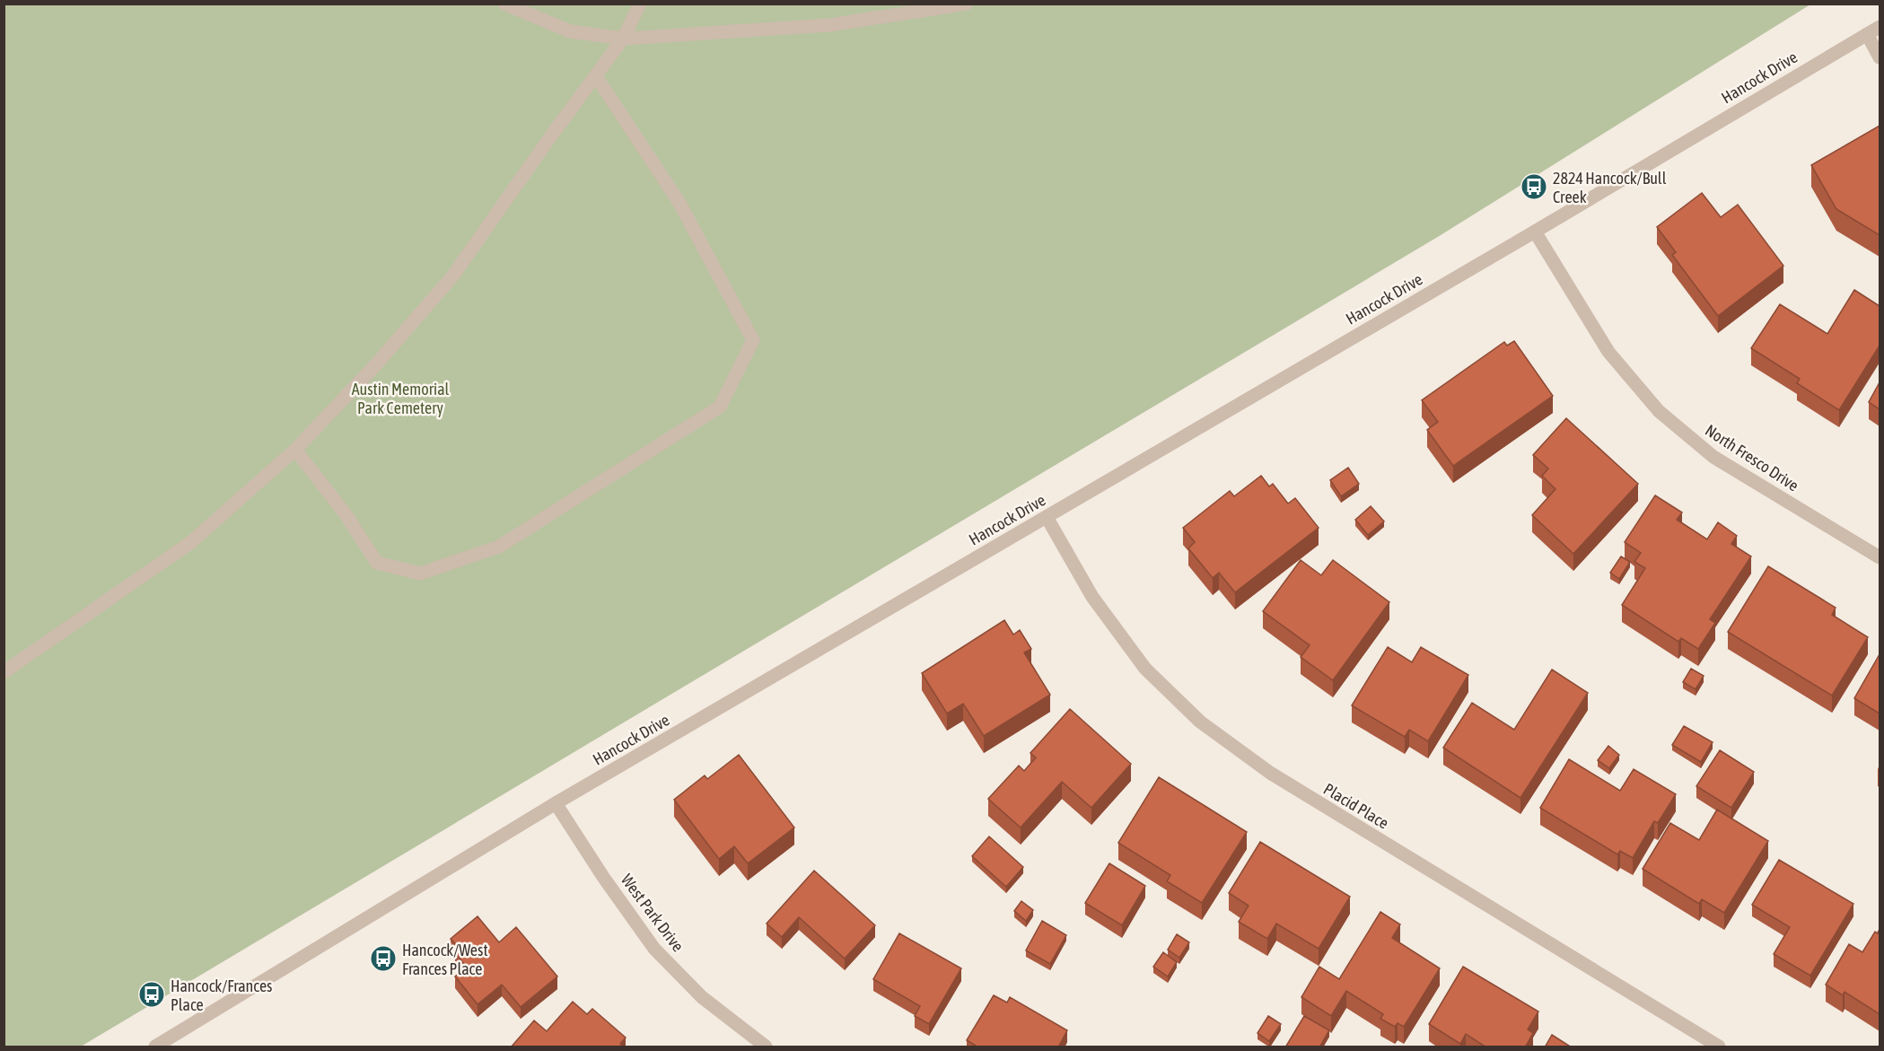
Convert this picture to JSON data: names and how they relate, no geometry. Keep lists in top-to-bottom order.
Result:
{
  "streets": {
    "street": [
      "Hancock Drive",
      "North Fresco Drive",
      "Placid Place",
      "West Park Drive"
    ]
  },
  "crossings": [
    ["Hancock Drive", "North Fresco Drive"],
    ["Hancock Drive", "Placid Place"],
    ["Hancock Drive", "West Park Drive"]
  ],
  "parks": ["Austin Memorial Park Cemetery"],
  "places": {
    "bus stop": ["2824 Hancock/Bull Creek", "Hancock/West Frances Place", "Hancock/Frances Place"]
  }
}
